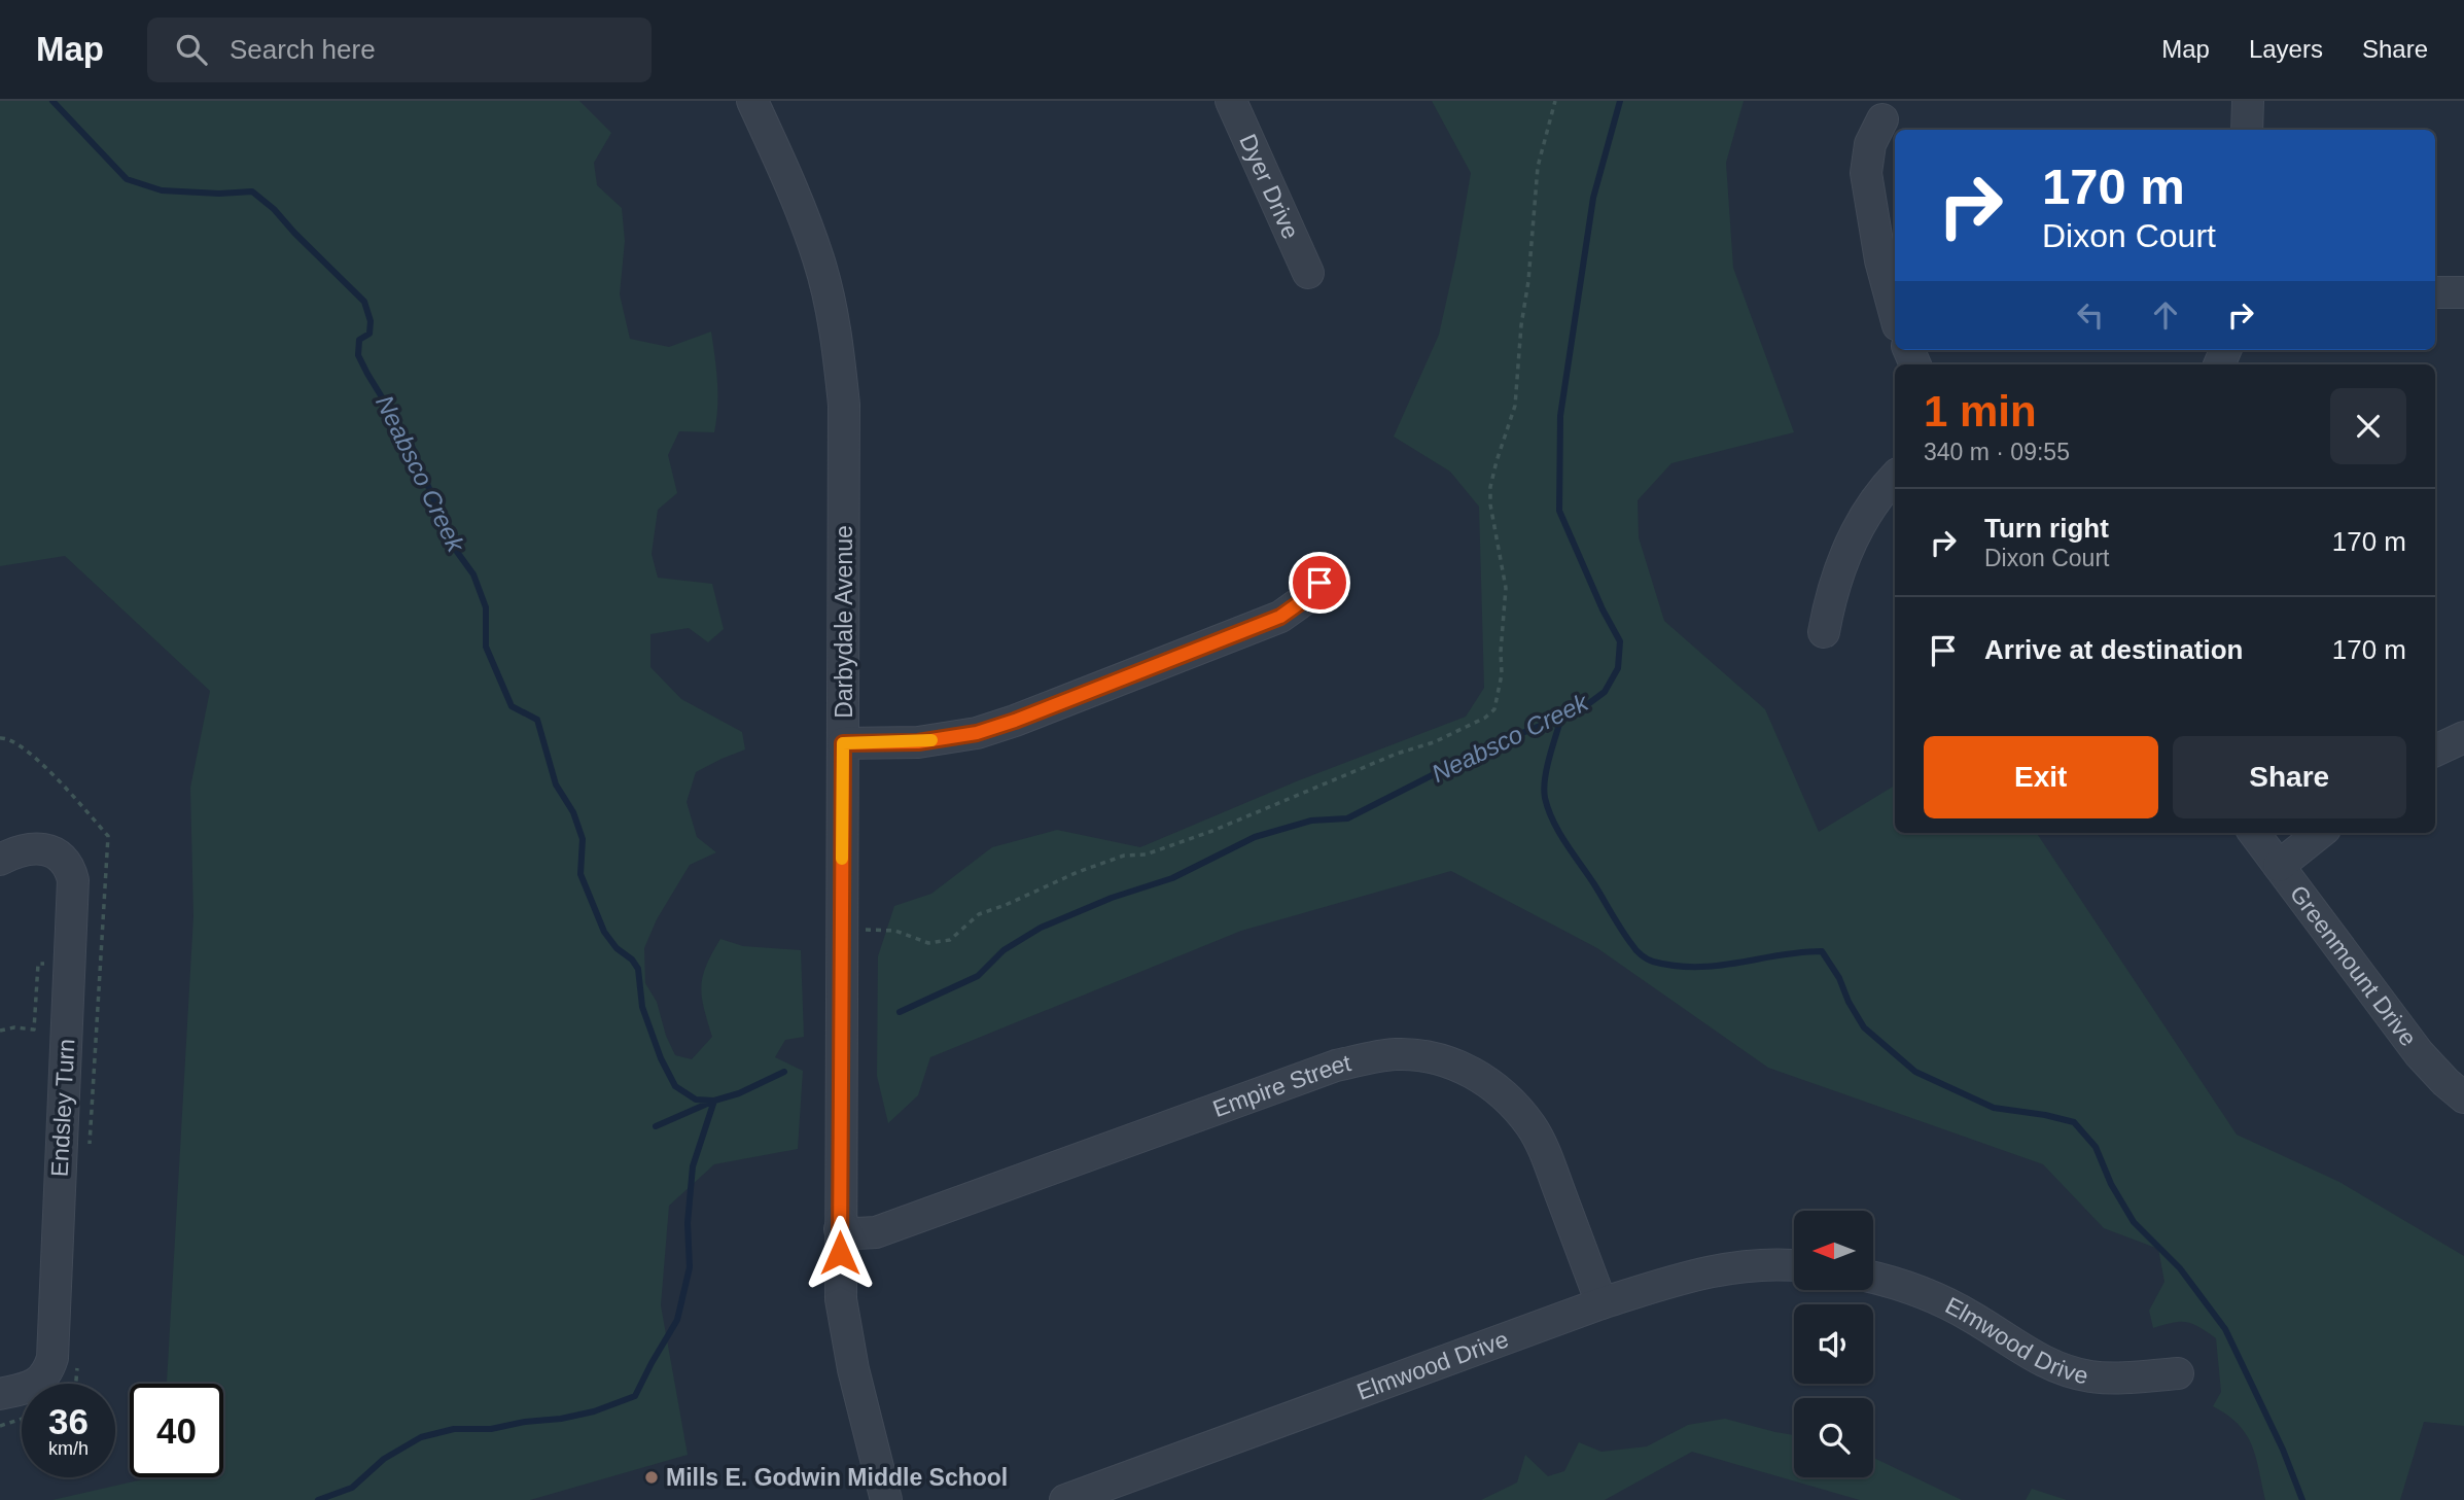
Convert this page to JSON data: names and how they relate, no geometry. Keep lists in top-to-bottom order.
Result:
{
  "streets": {
    "street": [
      "Dyer Drive",
      "Darbydale Avenue",
      "Greenmount Drive",
      "Empire Street",
      "Endsley Turn",
      "Elmwood Drive"
    ]
  },
  "crossings": [
    ["Darbydale Avenue", "Empire Street"],
    ["Empire Street", "Elmwood Drive"]
  ],
  "water": ["Neabsco Creek"],
  "places": ["Mills E. Godwin Middle School"],
  "north": "left",
  "page": {
    "header": "Map",
    "search": "Search here",
    "nav": ["Map", "Layers", "Share"],
    "turn": ["170 m", "Dixon Court"],
    "heading": ["1 min", "340 m · 09:55"],
    "list": [
      {
        "name": "Turn right",
        "note": "Dixon Court",
        "value": "170 m"
      },
      {
        "name": "Arrive at destination",
        "value": "170 m"
      }
    ],
    "buttons": ["Exit", "Share"],
    "speed": "36 km/h",
    "limit": "40"
  }
}
